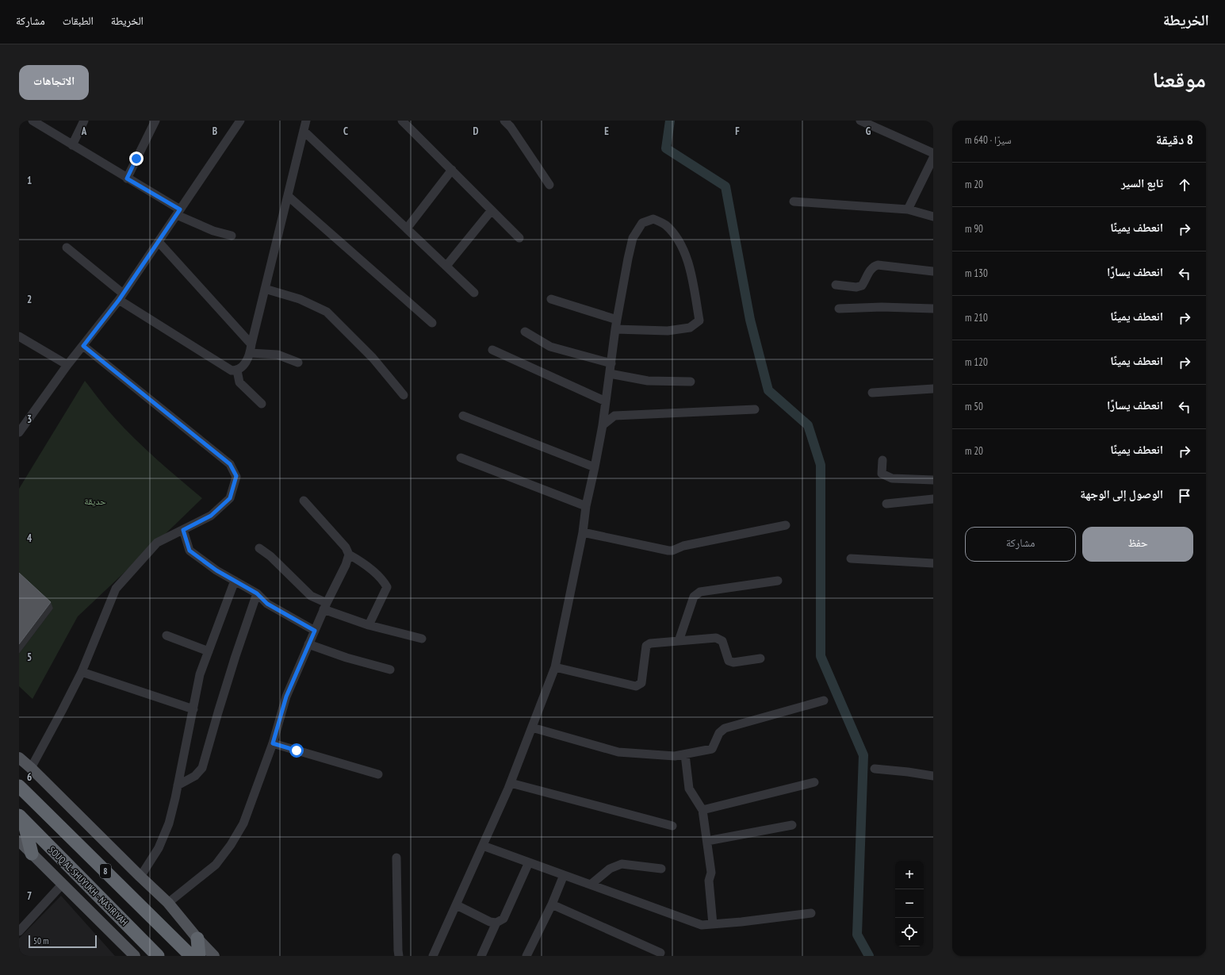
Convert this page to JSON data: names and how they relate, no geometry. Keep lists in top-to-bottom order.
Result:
{
  "streets": {
    "highway": ["8", "SOUQ AL-SHUYUKH - NASIRIYAH"]
  },
  "parks": ["حديقة"],
  "scale_bar": "50 m",
  "page": {
    "header": "الخريطة",
    "nav": ["الخريطة", "الطبقات", "مشاركة"],
    "title": "موقعنا",
    "buttons": [
      "الاتجاهات",
      ["حفظ", "مشاركة"]
    ],
    "heading": ["8 دقيقة", "سيرًا · 640 m"],
    "list": [
      ["تابع السير", "20 m"],
      ["انعطف يمينًا", "90 m"],
      ["انعطف يسارًا", "130 m"],
      ["انعطف يمينًا", "210 m"],
      ["انعطف يمينًا", "120 m"],
      ["انعطف يسارًا", "50 m"],
      ["انعطف يمينًا", "20 m"],
      "الوصول إلى الوجهة"
    ],
    "map_buttons": ["+", "−"],
    "scale": "50 m"
  },
  "grid": {
    "columns": [
      "A",
      "B",
      "C",
      "D",
      "E",
      "F",
      "G"
    ],
    "rows": [
      "1",
      "2",
      "3",
      "4",
      "5",
      "6",
      "7"
    ]
  }
}
